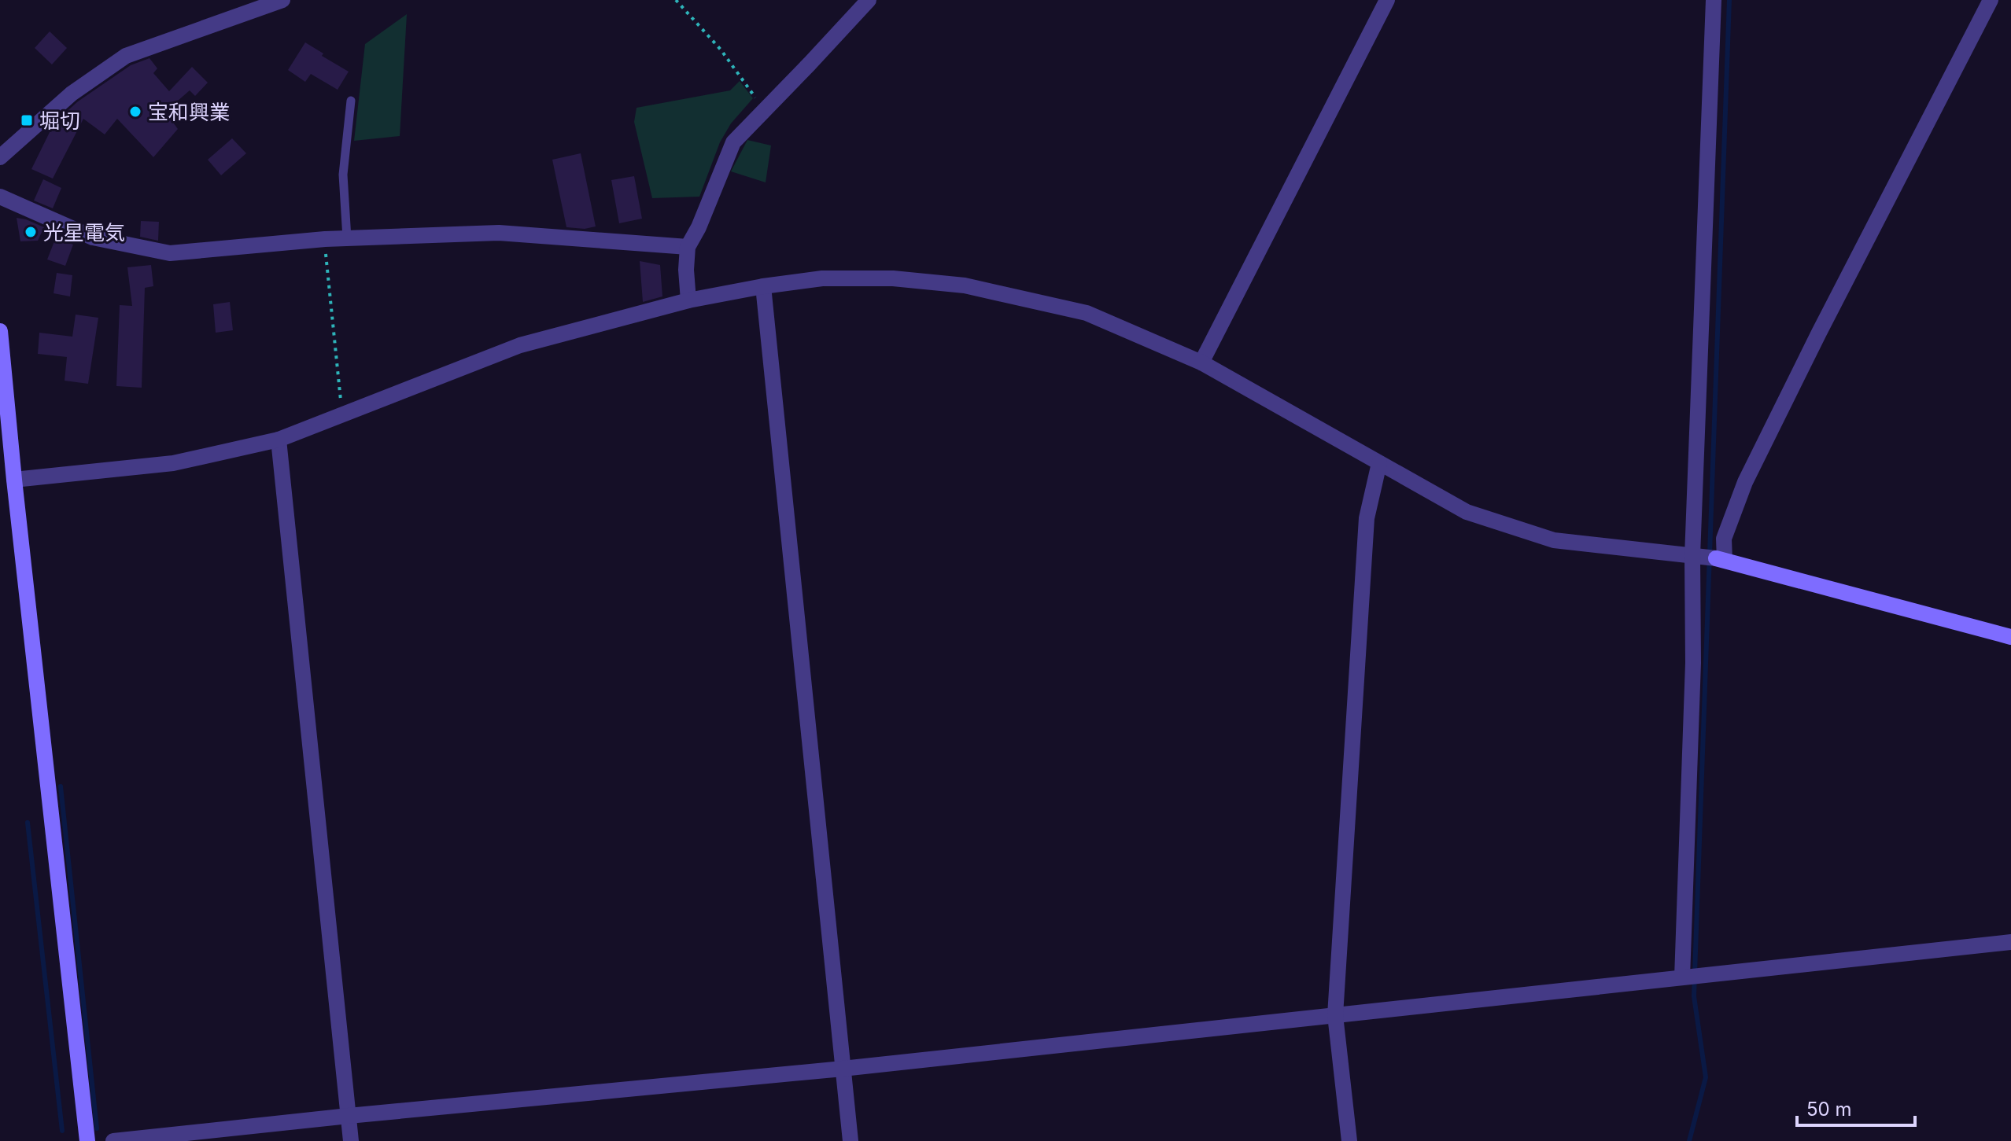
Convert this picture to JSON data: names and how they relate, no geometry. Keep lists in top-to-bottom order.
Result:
{
  "places": {
    "other": ["宝和興業", "光星電気"],
    "transit": ["堀切"]
  },
  "scale_bar": "50 m"
}
